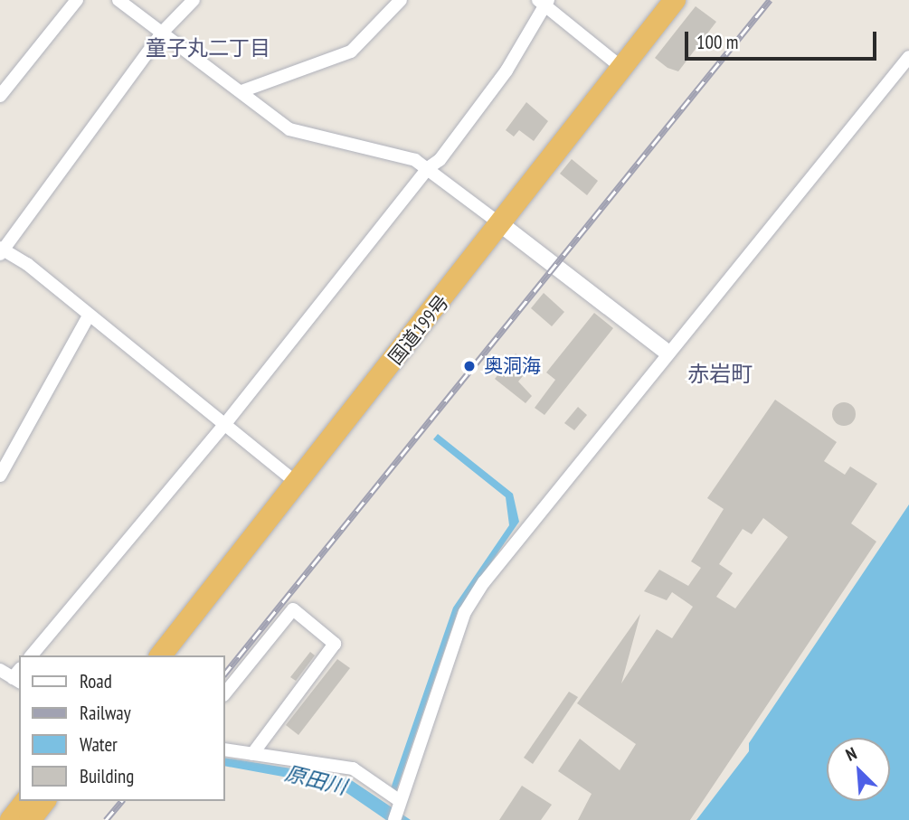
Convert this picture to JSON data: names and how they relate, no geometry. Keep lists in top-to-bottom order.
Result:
{
  "streets": {
    "highway": ["国道199号"]
  },
  "districts": ["童子丸二丁目", "赤岩町"],
  "water": ["原田川"],
  "places": ["奥洞海"],
  "legend": [
    "Road",
    "Railway",
    "Water",
    "Building"
  ],
  "scale_bar": "100 m",
  "north": "top left"
}
